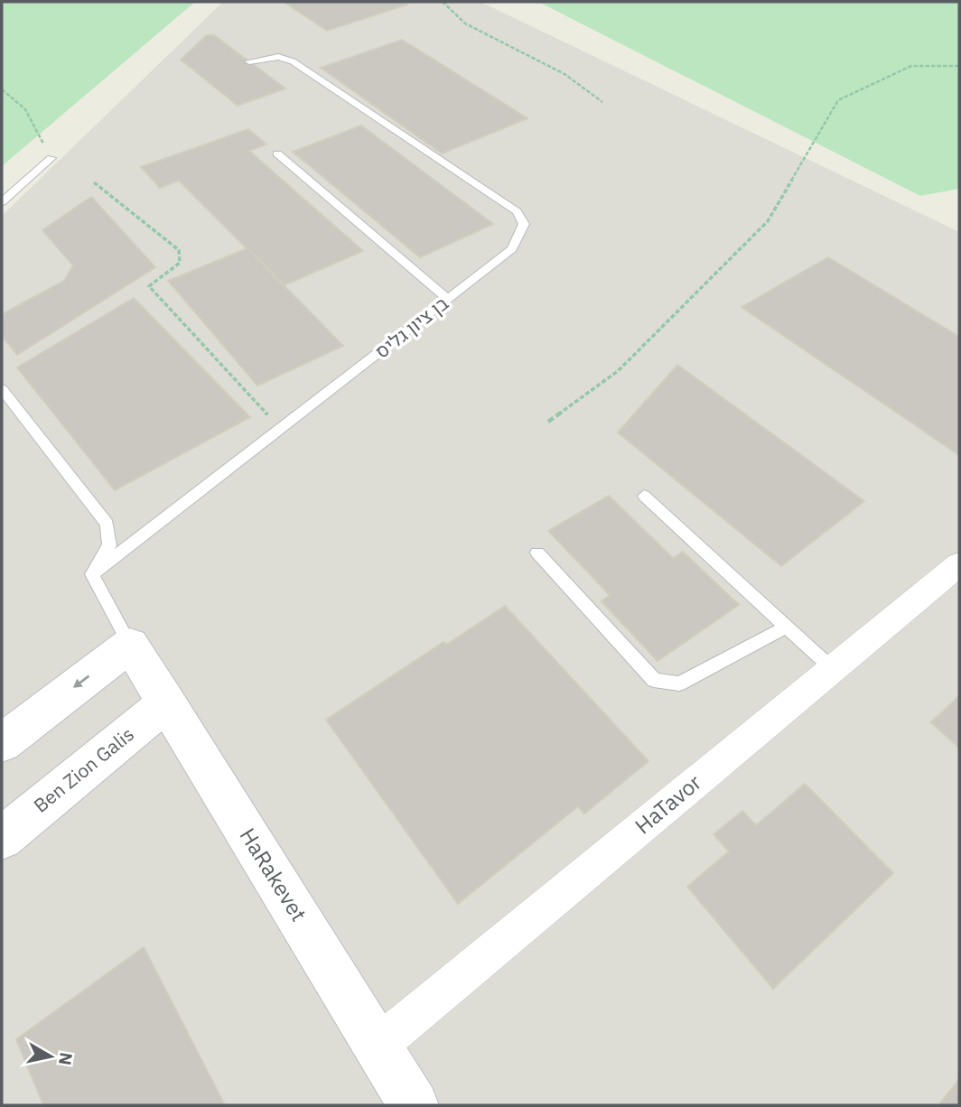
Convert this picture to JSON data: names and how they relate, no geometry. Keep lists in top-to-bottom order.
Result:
{
  "streets": {
    "street": ["Ben Zion Galis", "HaTavor", "HaRakevet"],
    "lane": ["בן ציון גליס"]
  },
  "crossings": [
    ["Ben Zion Galis", "HaRakevet"],
    ["HaTavor", "HaRakevet"]
  ],
  "north": "right"
}
